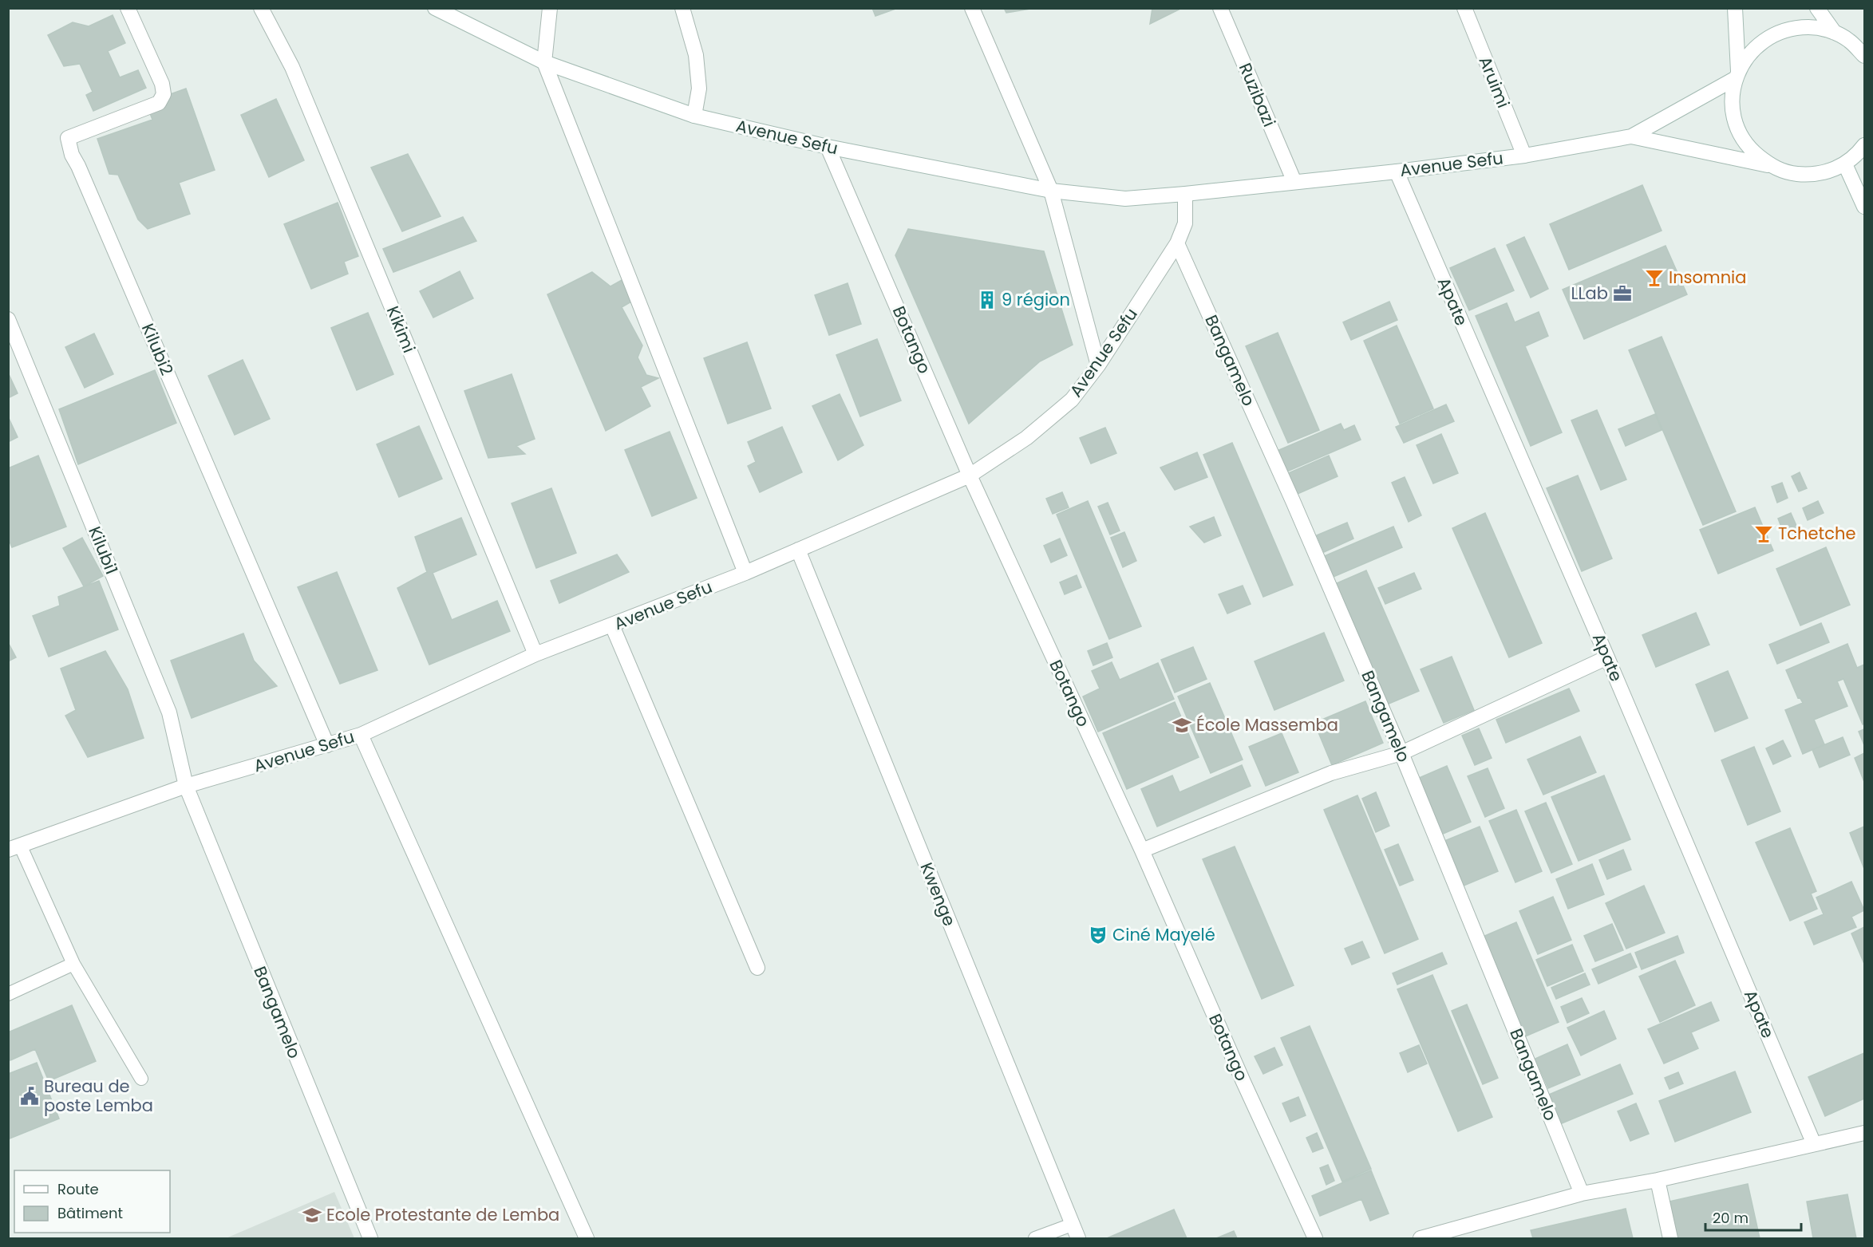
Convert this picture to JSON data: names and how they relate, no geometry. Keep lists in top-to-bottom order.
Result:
{
  "streets": {
    "street": [
      "Aruimi",
      "Ruzibazi",
      "Avenue Sefu",
      "Apate",
      "Kikimi",
      "Botango",
      "Kilubi2",
      "Bangamelo",
      "Kilubi1",
      "Kwenge"
    ]
  },
  "crossings": [
    ["Aruimi", "Avenue Sefu"],
    ["Ruzibazi", "Avenue Sefu"],
    ["Avenue Sefu", "Apate"],
    ["Avenue Sefu", "Kikimi"],
    ["Avenue Sefu", "Botango"],
    ["Avenue Sefu", "Kilubi2"],
    ["Avenue Sefu", "Bangamelo"],
    ["Avenue Sefu", "Kilubi1"],
    ["Avenue Sefu", "Kwenge"],
    ["Bangamelo", "Kilubi1"]
  ],
  "places": {
    "bar": ["Insomnia", "Tchetche"],
    "office": ["LLab"],
    "building": ["9 région"],
    "school or university": ["École Massemba", "Ecole Protestante de Lemba"],
    "theatre": ["Ciné Mayelé"],
    "public building": ["Bureau de poste Lemba"]
  },
  "legend": ["Route", "Bâtiment"],
  "scale_bar": "20 m"
}
